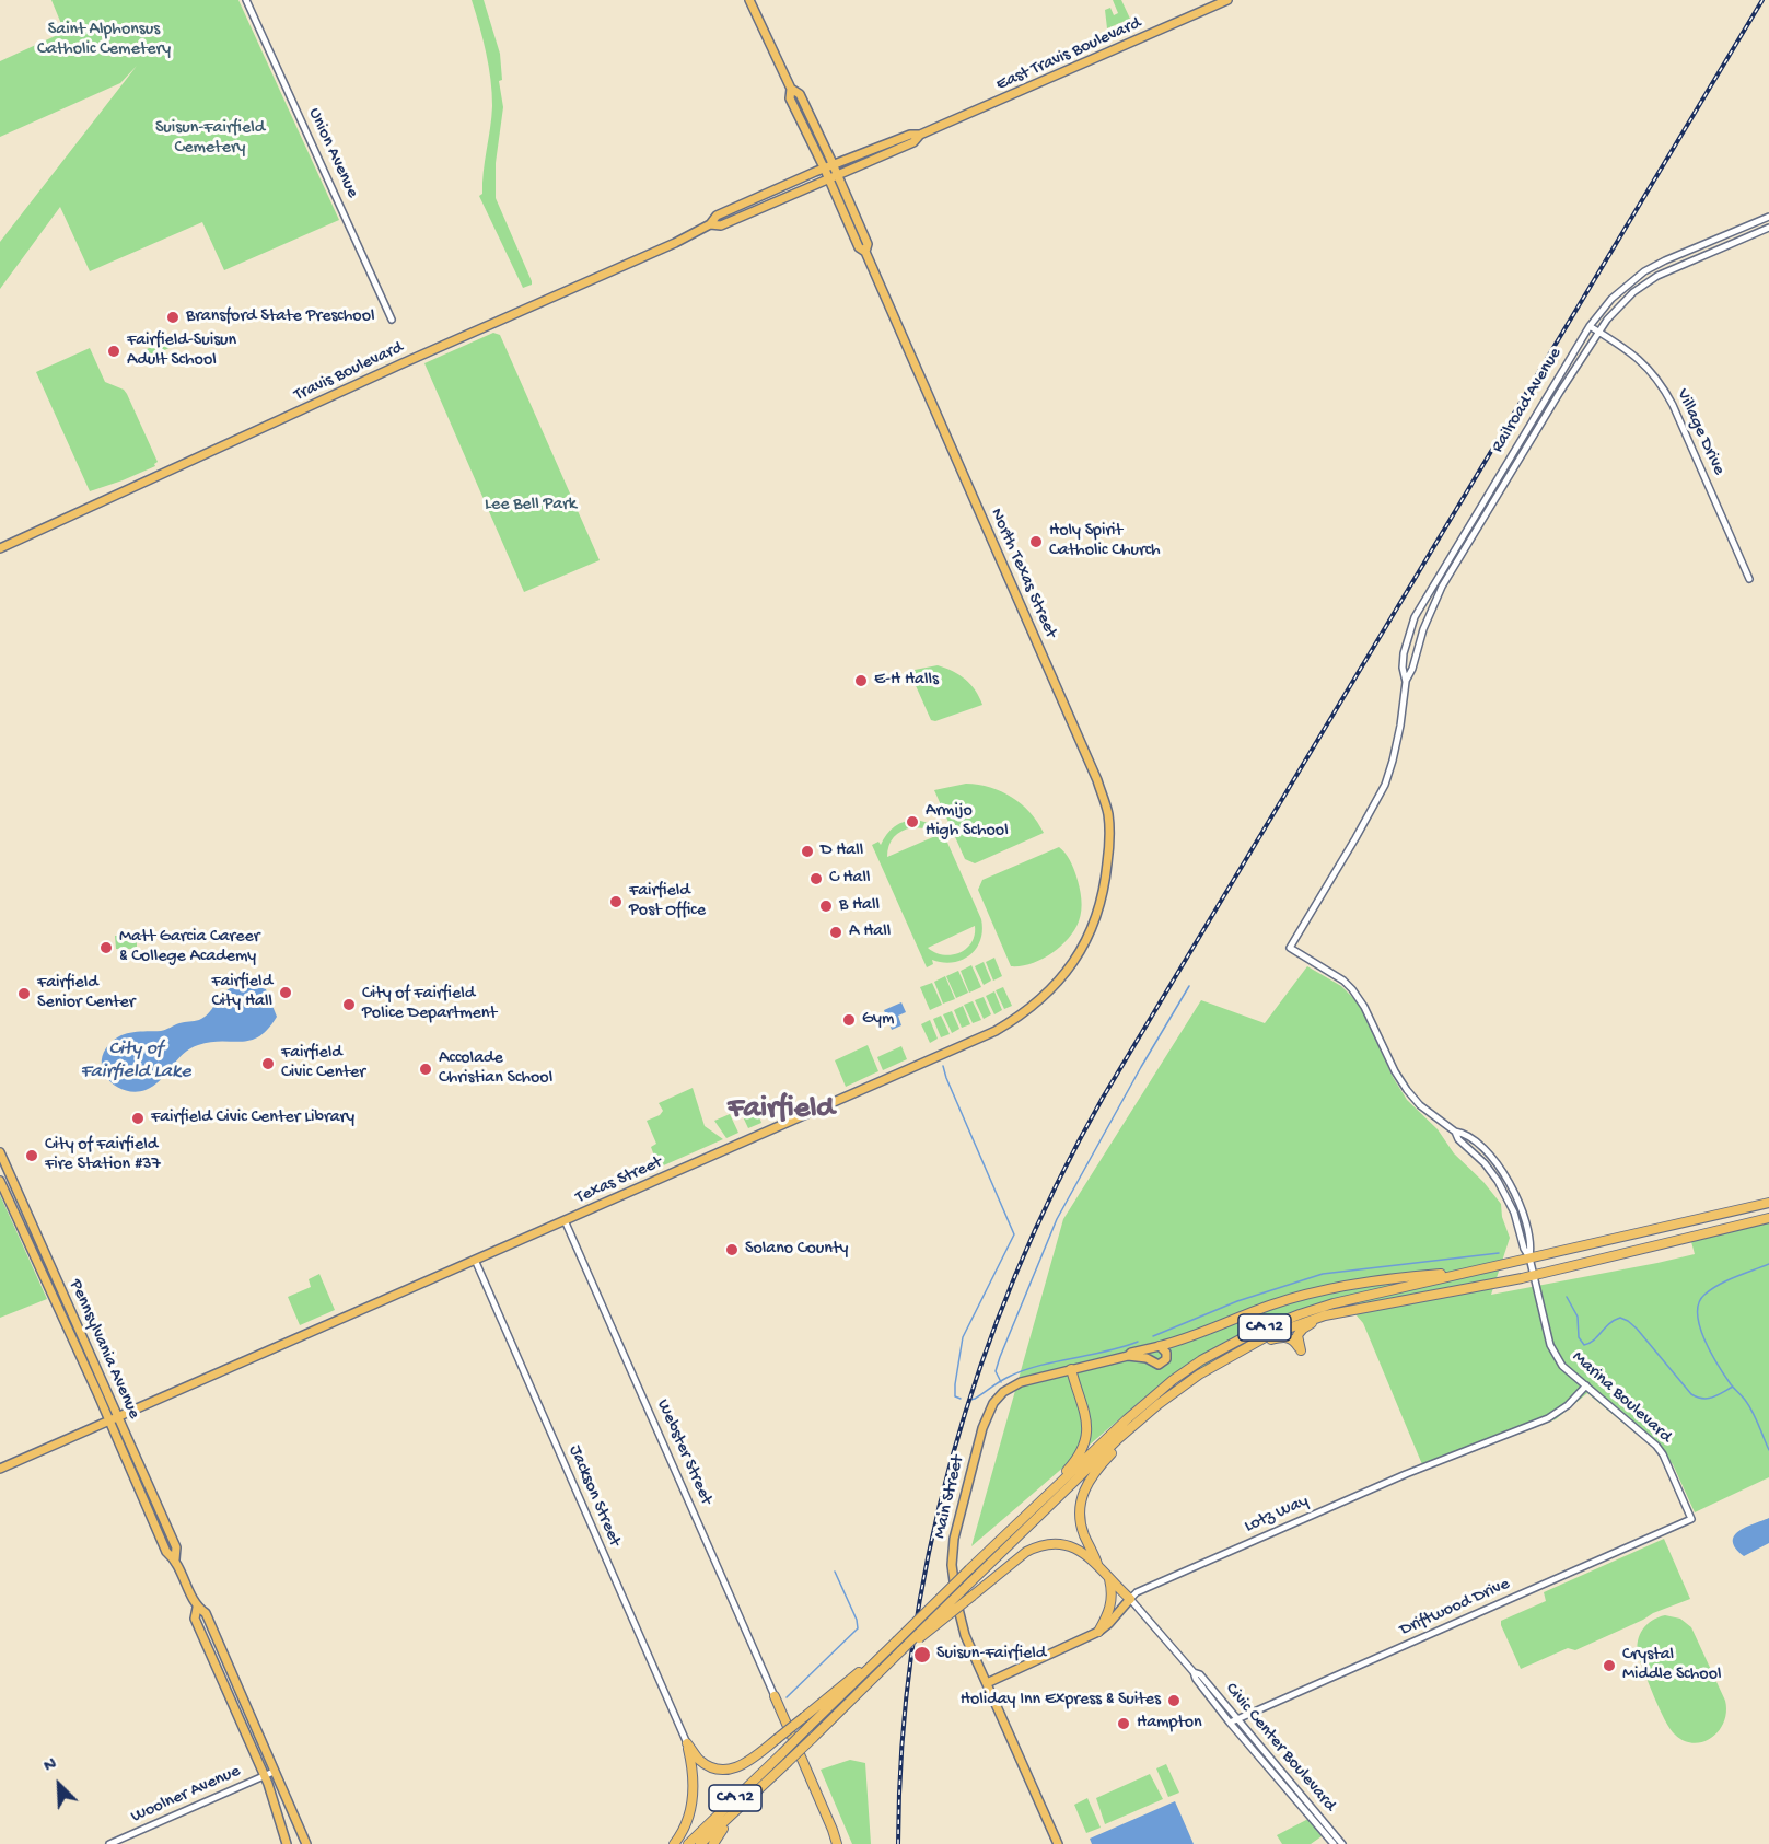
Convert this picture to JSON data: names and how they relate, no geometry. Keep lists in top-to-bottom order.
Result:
{
  "streets": {
    "highway": ["CA 12"],
    "main road": [
      "East Travis Boulevard",
      "Travis Boulevard",
      "North Texas Street",
      "Texas Street",
      "Pennsylvania Avenue",
      "Main Street",
      "Lotz Way"
    ],
    "street": [
      "Union Avenue",
      "Railroad Avenue",
      "Village Drive",
      "Marina Boulevard",
      "Webster Street",
      "Jackson Street",
      "Driftwood Drive",
      "Civic Center Boulevard",
      "Woolner Avenue"
    ]
  },
  "crossings": [
    ["East Travis Boulevard", "Travis Boulevard"],
    ["East Travis Boulevard", "North Texas Street"],
    ["Travis Boulevard", "North Texas Street"],
    ["Railroad Avenue", "Village Drive"],
    ["Railroad Avenue", "Marina Boulevard"],
    ["North Texas Street", "Texas Street"],
    ["Texas Street", "Pennsylvania Avenue"],
    ["Texas Street", "Webster Street"],
    ["Texas Street", "Jackson Street"],
    ["CA 12", "Marina Boulevard"],
    ["Pennsylvania Avenue", "Woolner Avenue"],
    ["Marina Boulevard", "Lotz Way"],
    ["Marina Boulevard", "Driftwood Drive"],
    ["Main Street", "Lotz Way"],
    ["Lotz Way", "Civic Center Boulevard"],
    ["Driftwood Drive", "Civic Center Boulevard"]
  ],
  "districts": ["Fairfield"],
  "water": ["City of Fairfield Lake"],
  "parks": ["Saint Alphonsus Catholic Cemetery", "Suisun-Fairfield Cemetery", "Lee Bell Park"],
  "places": [
    "Bransford State Preschool",
    "Fairfield-Suisun Adult School",
    "Holy Spirit Catholic Church",
    "E-H Halls",
    "Armijo High School",
    "D Hall",
    "C Hall",
    "Fairfield Post Office",
    "B Hall",
    "A Hall",
    "Matt Garcia Career & College Academy",
    "Fairfield City Hall",
    "Fairfield Senior Center",
    "City of Fairfield Police Department",
    "Gym",
    "Fairfield Civic Center",
    "Accolade Christian School",
    "Fairfield Civic Center Library",
    "City of Fairfield Fire Station #37",
    "Solano County",
    "Suisun-Fairfield",
    "Crystal Middle School",
    "Holiday Inn Express & Suites",
    "Hampton"
  ],
  "north": "top left"
}
